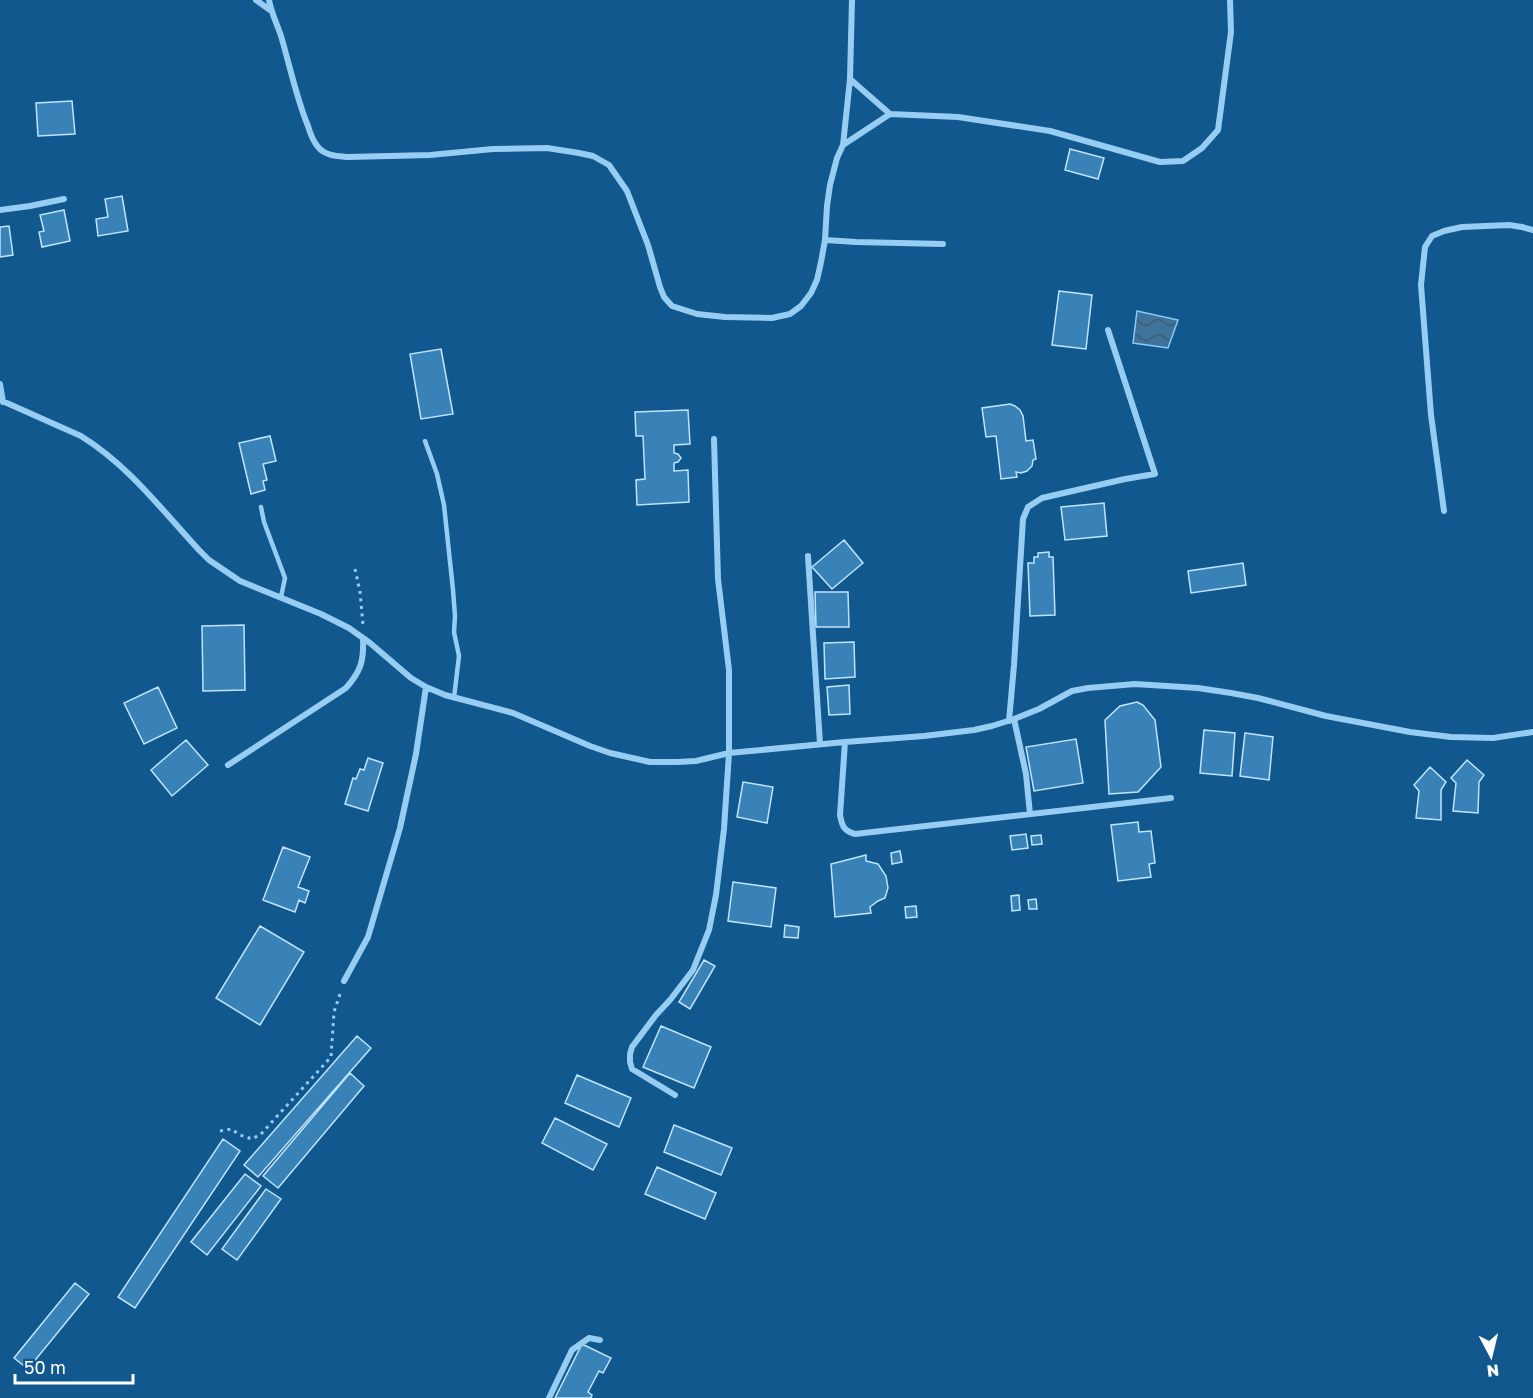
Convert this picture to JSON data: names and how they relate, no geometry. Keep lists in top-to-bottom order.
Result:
{
  "scale_bar": "50 m",
  "north": "bottom"
}
